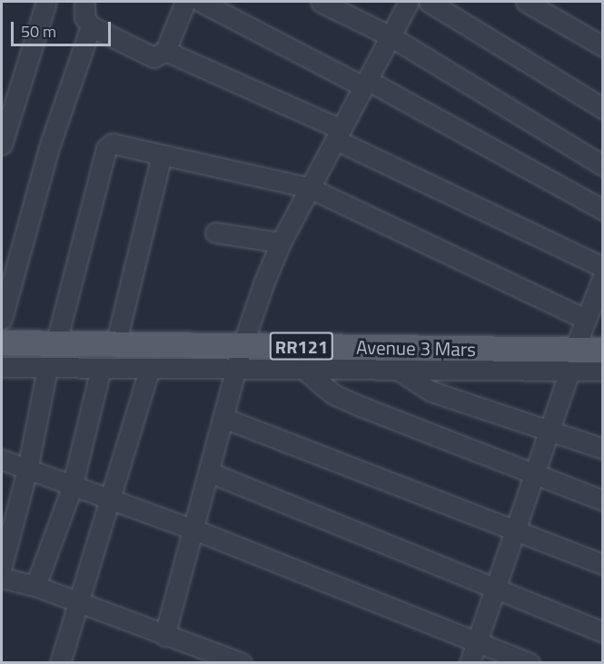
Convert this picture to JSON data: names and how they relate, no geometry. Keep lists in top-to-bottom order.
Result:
{
  "streets": {
    "main road": ["RR121", "Avenue 3 Mars"]
  },
  "scale_bar": "50 m"
}
